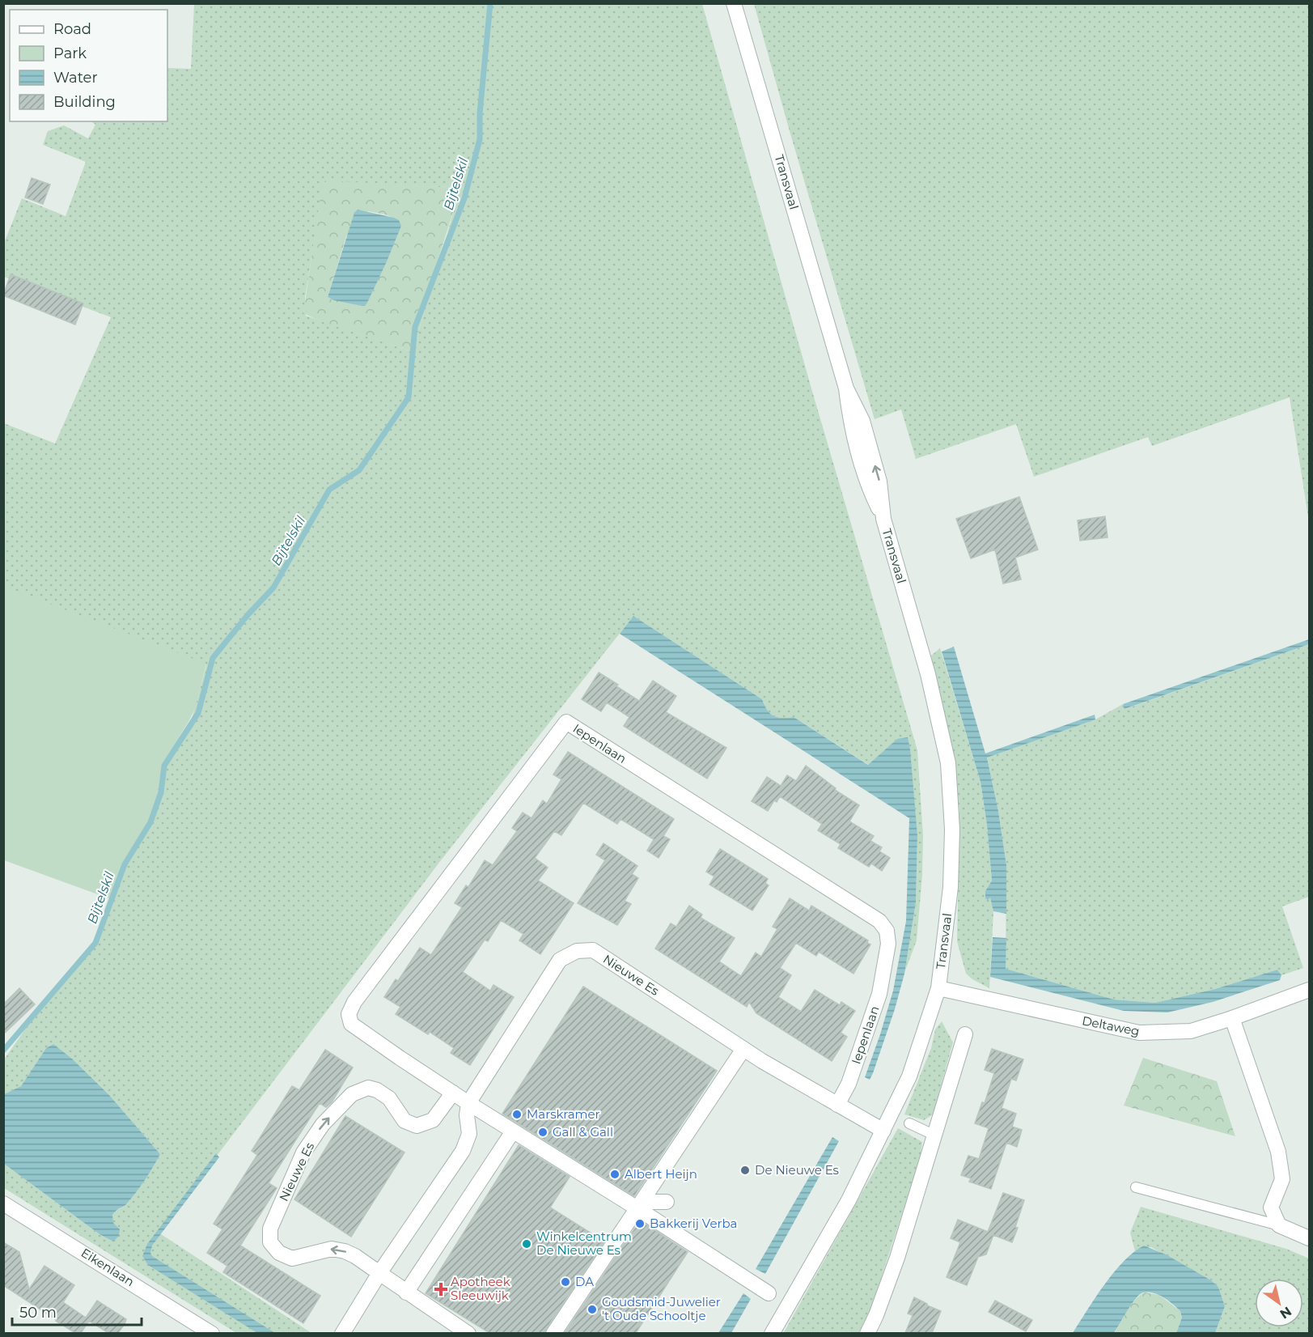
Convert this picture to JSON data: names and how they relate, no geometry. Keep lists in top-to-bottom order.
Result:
{
  "streets": {
    "street": [
      "Transvaal",
      "Iepenlaan",
      "Nieuwe Es",
      "Deltaweg",
      "Eikenlaan"
    ]
  },
  "crossings": [
    ["Transvaal", "Nieuwe Es"],
    ["Transvaal", "Deltaweg"],
    ["Iepenlaan", "Nieuwe Es"]
  ],
  "water": ["Bijtelskil"],
  "places": {
    "other": [
      "Marskramer",
      "Gall & Gall",
      "De Nieuwe Es",
      "Albert Heijn",
      "Bakkerij Verba",
      "Winkelcentrum De Nieuwe Es",
      "DA",
      "Goudsmid-Juwelier 't Oude Schooltje"
    ],
    "health": ["Apotheek Sleeuwijk"]
  },
  "legend": [
    "Road",
    "Park",
    "Water",
    "Building"
  ],
  "scale_bar": "50 m",
  "north": "bottom right"
}
